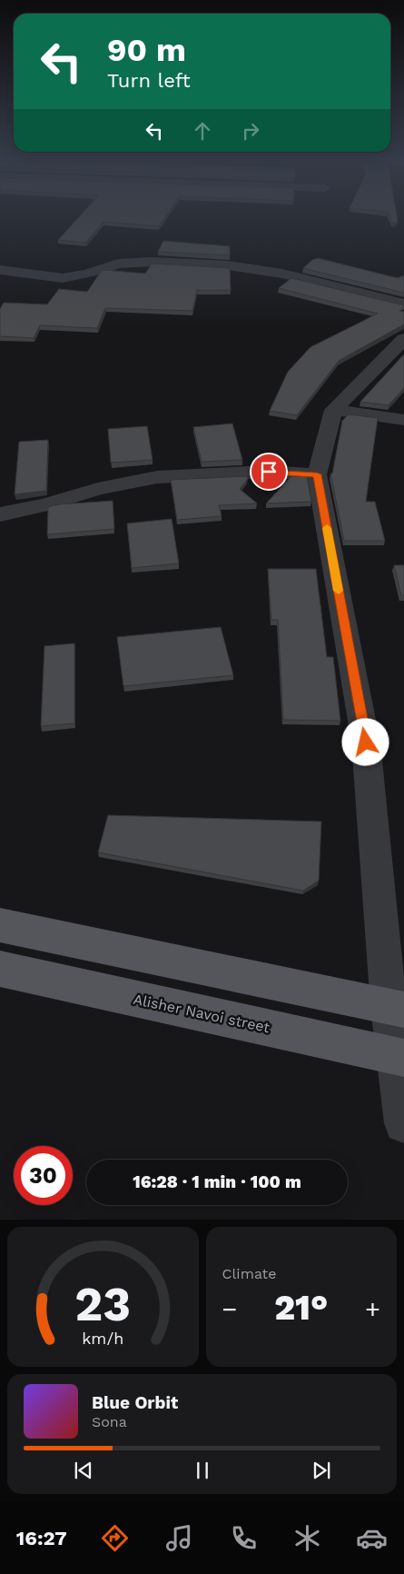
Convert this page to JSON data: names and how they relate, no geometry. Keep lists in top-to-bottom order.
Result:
{
  "streets": {
    "main road": ["Alisher Navoi street"]
  },
  "page": {
    "turn": ["90 m", "Turn left"],
    "limit": "30",
    "trip": "16:28 · 1 min · 100 m",
    "tile": "Climate",
    "heat": ["−", "21°", "+"],
    "song": ["Blue Orbit", "Sona"],
    "tabs": "16:27",
    "gauge": ["23", "km/h"]
  }
}
